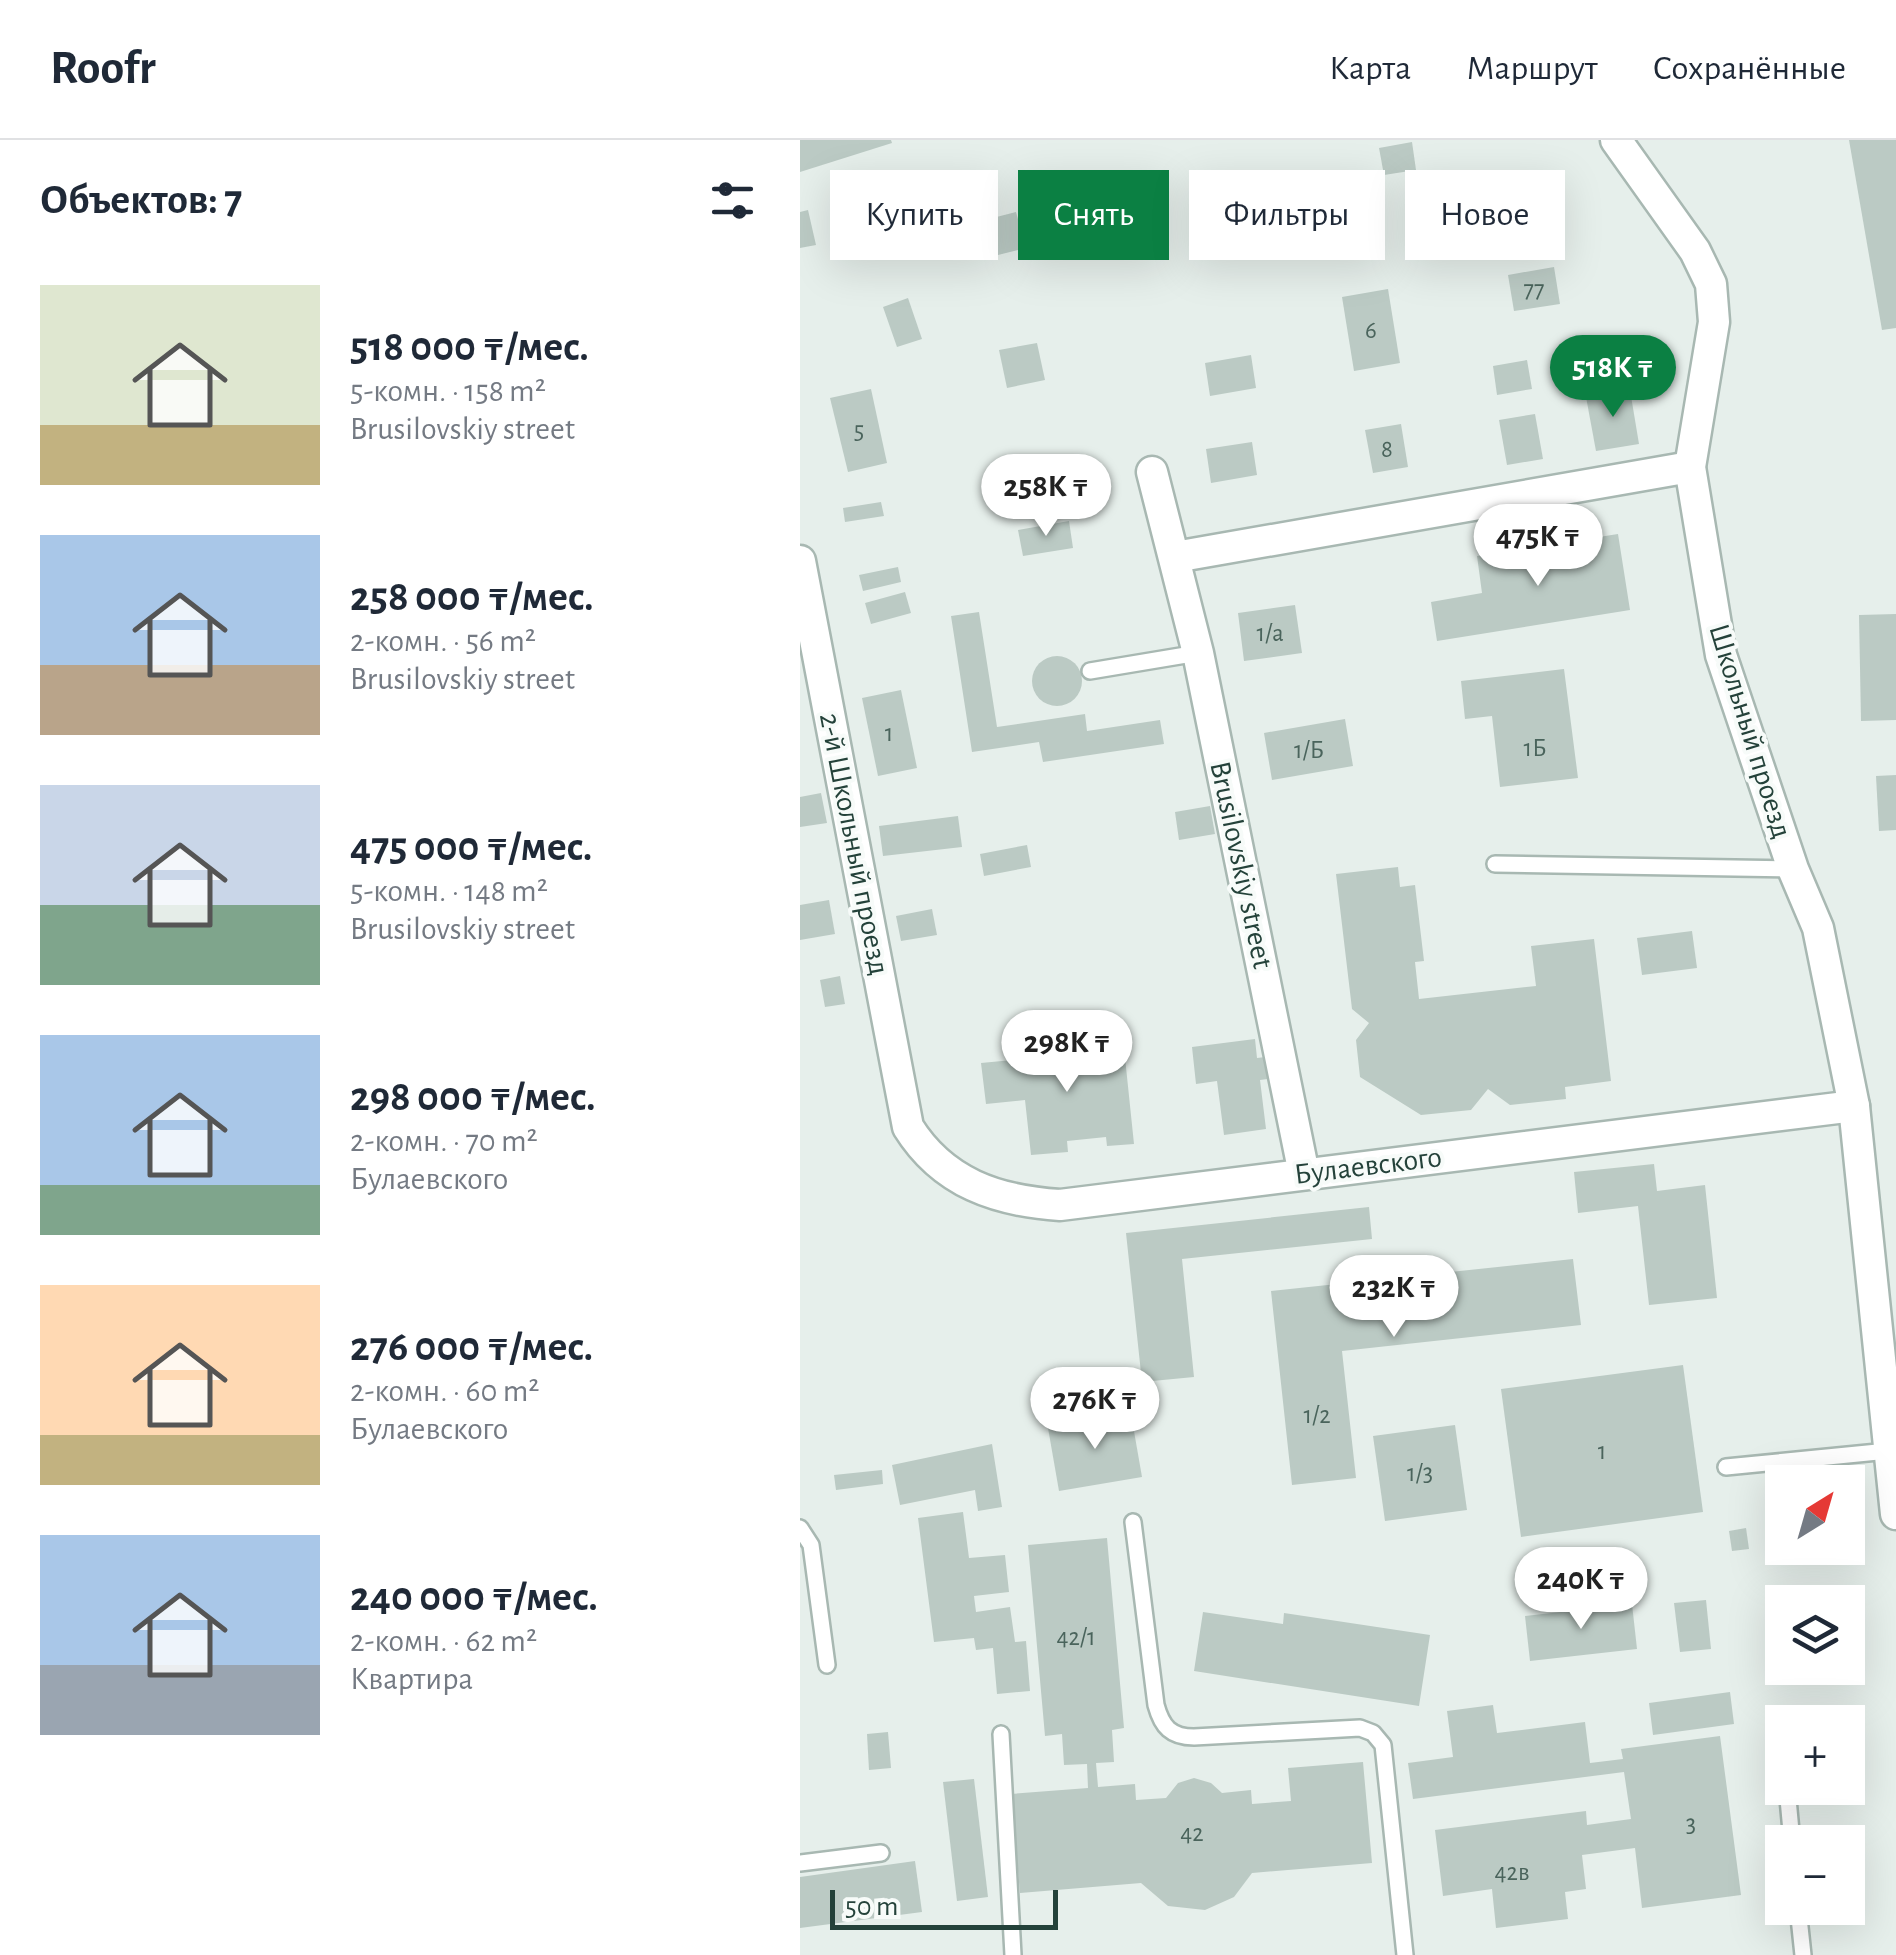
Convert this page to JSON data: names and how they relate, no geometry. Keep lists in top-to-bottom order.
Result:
{
  "streets": {
    "street": [
      "Школьный проезд",
      "2-й Школьный проезд",
      "Brusilovskiy street",
      "Булаевского"
    ]
  },
  "crossings": [
    ["Школьный проезд", "Булаевского"],
    ["2-й Школьный проезд", "Булаевского"],
    ["Brusilovskiy street", "Булаевского"]
  ],
  "house_numbers": [
    "77",
    "6",
    "5",
    "8",
    "1/а",
    "1",
    "1Б",
    "1/Б",
    "1/2",
    "1",
    "1/3",
    "42/1",
    "3",
    "42",
    "42в"
  ],
  "scale_bar": "50 m",
  "north": "top right",
  "page": {
    "header": "Roofr",
    "nav": ["Карта", "Маршрут", "Сохранённые"],
    "heading": "Объектов: 7",
    "chip": [
      "Купить",
      "Снять",
      "Фильтры",
      "Новое"
    ],
    "list": [
      {
        "name": "518 000 ₸/мес.",
        "note": "5-комн. · 158 m² · Brusilovskiy street"
      },
      {
        "name": "258 000 ₸/мес.",
        "note": "2-комн. · 56 m² · Brusilovskiy street"
      },
      {
        "name": "475 000 ₸/мес.",
        "note": "5-комн. · 148 m² · Brusilovskiy street"
      },
      {
        "name": "298 000 ₸/мес.",
        "note": "2-комн. · 70 m² · Булаевского"
      },
      {
        "name": "276 000 ₸/мес.",
        "note": "2-комн. · 60 m² · Булаевского"
      },
      {
        "name": "240 000 ₸/мес.",
        "note": "2-комн. · 62 m² · Квартира"
      }
    ],
    "price": [
      "518K ₸",
      "258K ₸",
      "475K ₸",
      "298K ₸",
      "232K ₸",
      "276K ₸",
      "240K ₸"
    ],
    "map_buttons": ["+", "−"],
    "scale": "50 m"
  }
}
